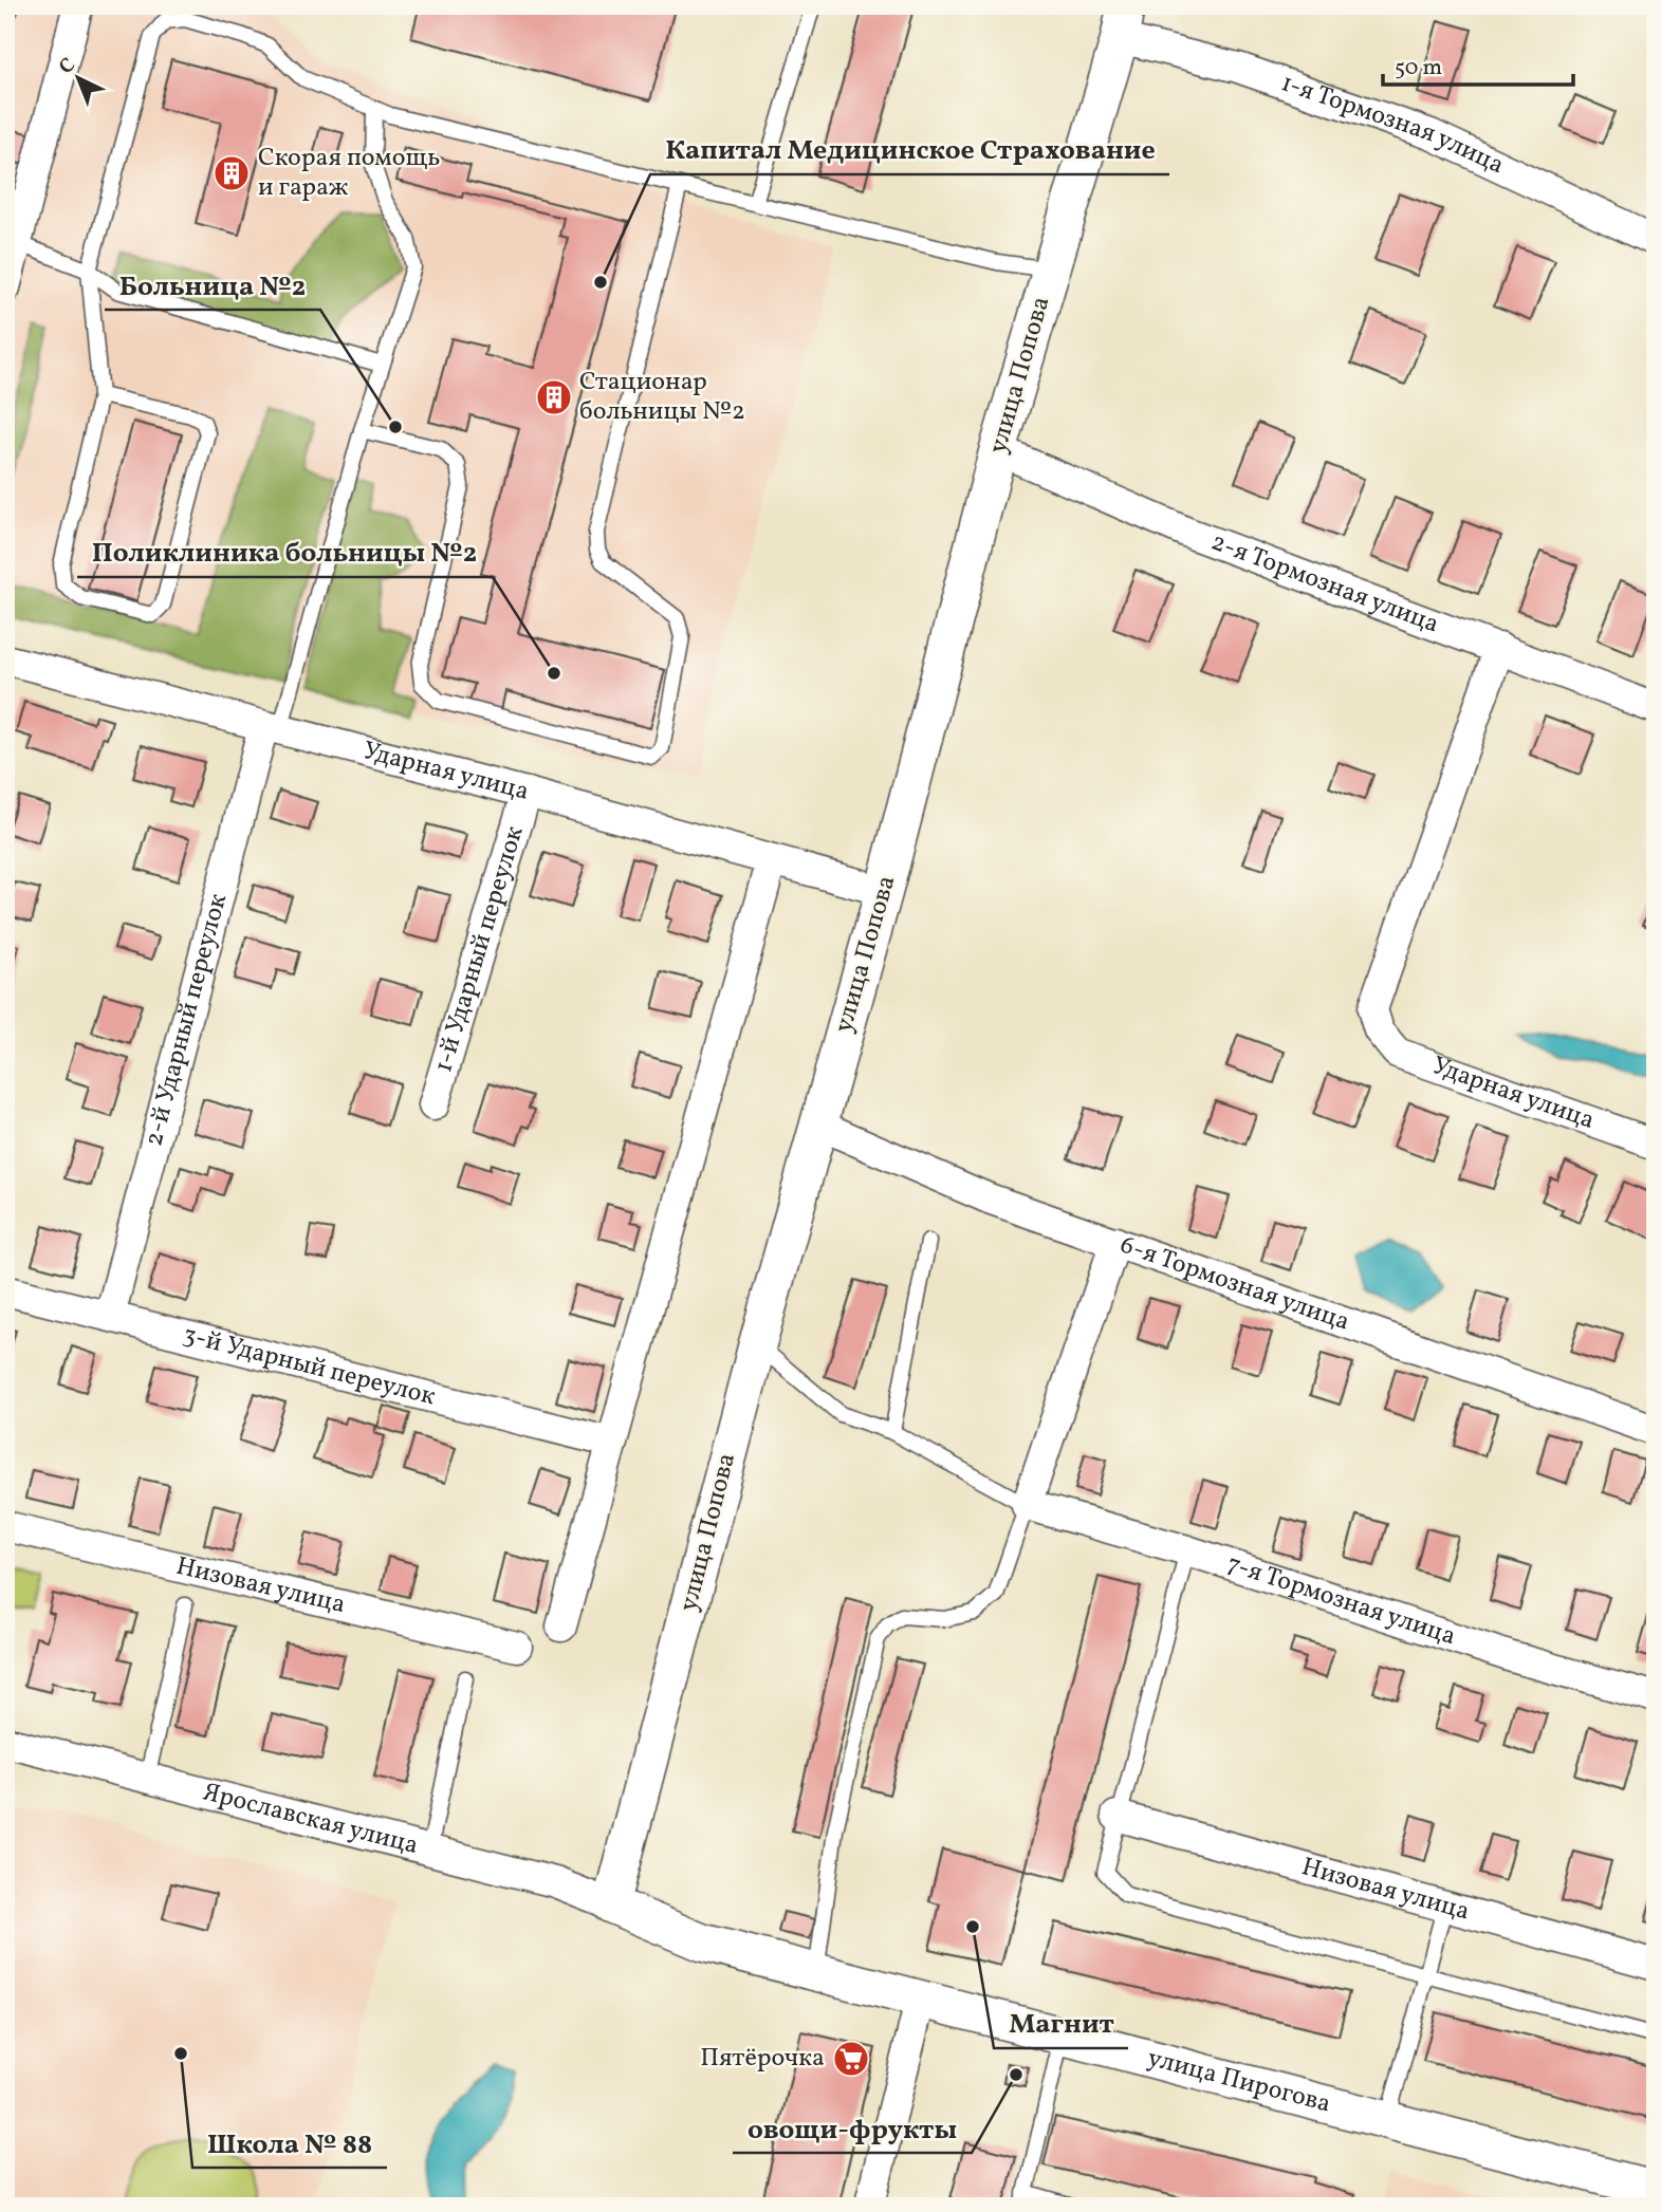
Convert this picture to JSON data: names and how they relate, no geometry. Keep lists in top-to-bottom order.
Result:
{
  "streets": {
    "street": [
      "1-я Тормозная улица",
      "улица Попова",
      "2-я Тормозная улица",
      "Ударная улица",
      "1-й Ударный переулок",
      "2-й Ударный переулок",
      "6-я Тормозная улица",
      "3-й Ударный переулок",
      "Низовая улица",
      "7-я Тормозная улица",
      "Ярославская улица",
      "улица Пирогова"
    ]
  },
  "crossings": [
    ["1-я Тормозная улица", "улица Попова"],
    ["улица Попова", "2-я Тормозная улица"],
    ["улица Попова", "Ударная улица"],
    ["улица Попова", "6-я Тормозная улица"],
    ["улица Попова", "Ярославская улица"],
    ["улица Попова", "улица Пирогова"],
    ["2-я Тормозная улица", "Ударная улица"],
    ["Ударная улица", "1-й Ударный переулок"],
    ["Ударная улица", "2-й Ударный переулок"],
    ["2-й Ударный переулок", "3-й Ударный переулок"],
    ["Ярославская улица", "улица Пирогова"]
  ],
  "places": {
    "building": ["Скорая помощь и гараж", "Стационар больницы №2"],
    "other": [
      "Капитал Медицинское Страхование",
      "Больница №2",
      "Поликлиника больницы №2",
      "Магнит",
      "Школа № 88",
      "овощи-фрукты"
    ],
    "supermarket": ["Пятёрочка"]
  },
  "scale_bar": "50 m",
  "north": "top left"
}
